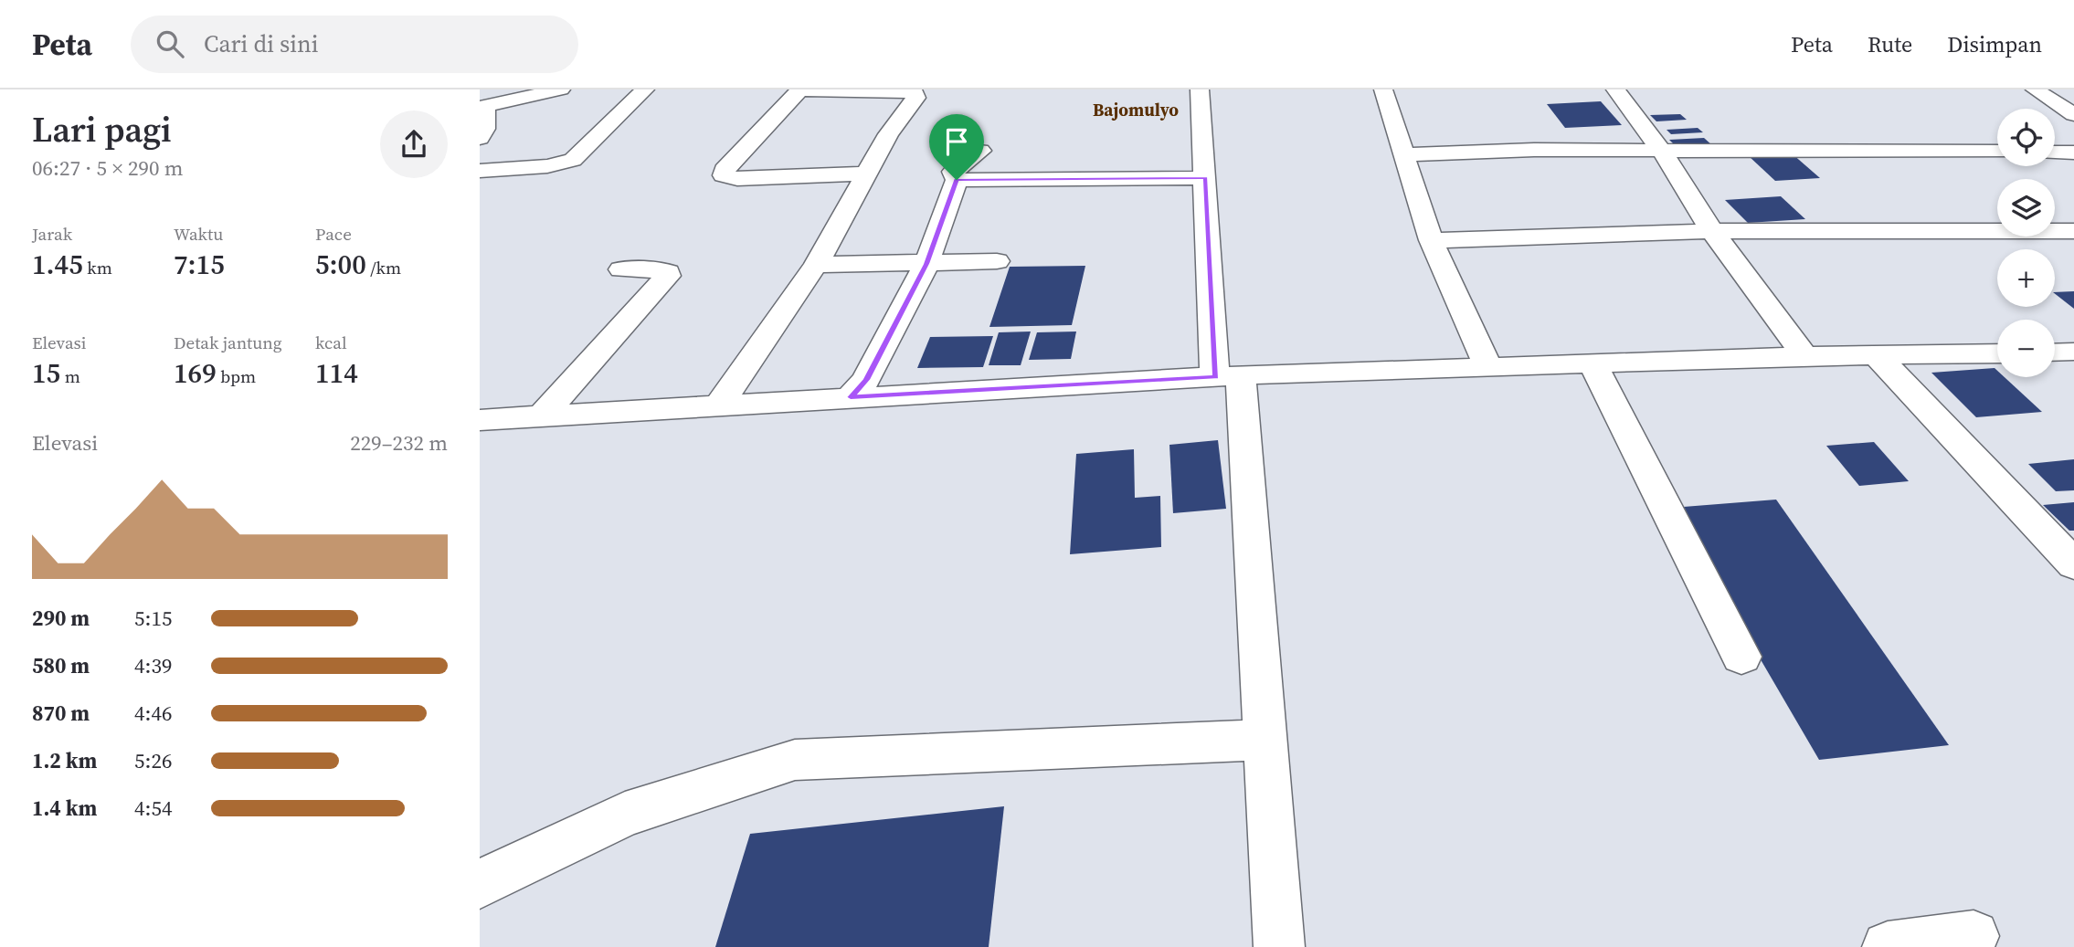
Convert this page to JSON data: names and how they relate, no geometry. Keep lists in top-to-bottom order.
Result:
{
  "districts": ["Bajomulyo"],
  "page": {
    "header": "Peta",
    "search": "Cari di sini",
    "nav": ["Peta", "Rute", "Disimpan"],
    "heading": ["Lari pagi", "06:27 · 5 × 290 m"],
    "map_buttons": ["+", "−"],
    "stats": [
      ["Jarak", "1.45 km"],
      ["Waktu", "7:15"],
      ["Pace", "5:00 /km"],
      ["Elevasi", "15 m"],
      ["Detak jantung", "169 bpm"],
      ["kcal", "114"]
    ],
    "chart": ["Elevasi", "229–232 m"],
    "list": [
      {
        "name": "290 m",
        "note": "5:15"
      },
      {
        "name": "580 m",
        "note": "4:39"
      },
      {
        "name": "870 m",
        "note": "4:46"
      },
      {
        "name": "1.2 km",
        "note": "5:26"
      },
      {
        "name": "1.4 km",
        "note": "4:54"
      }
    ]
  }
}
